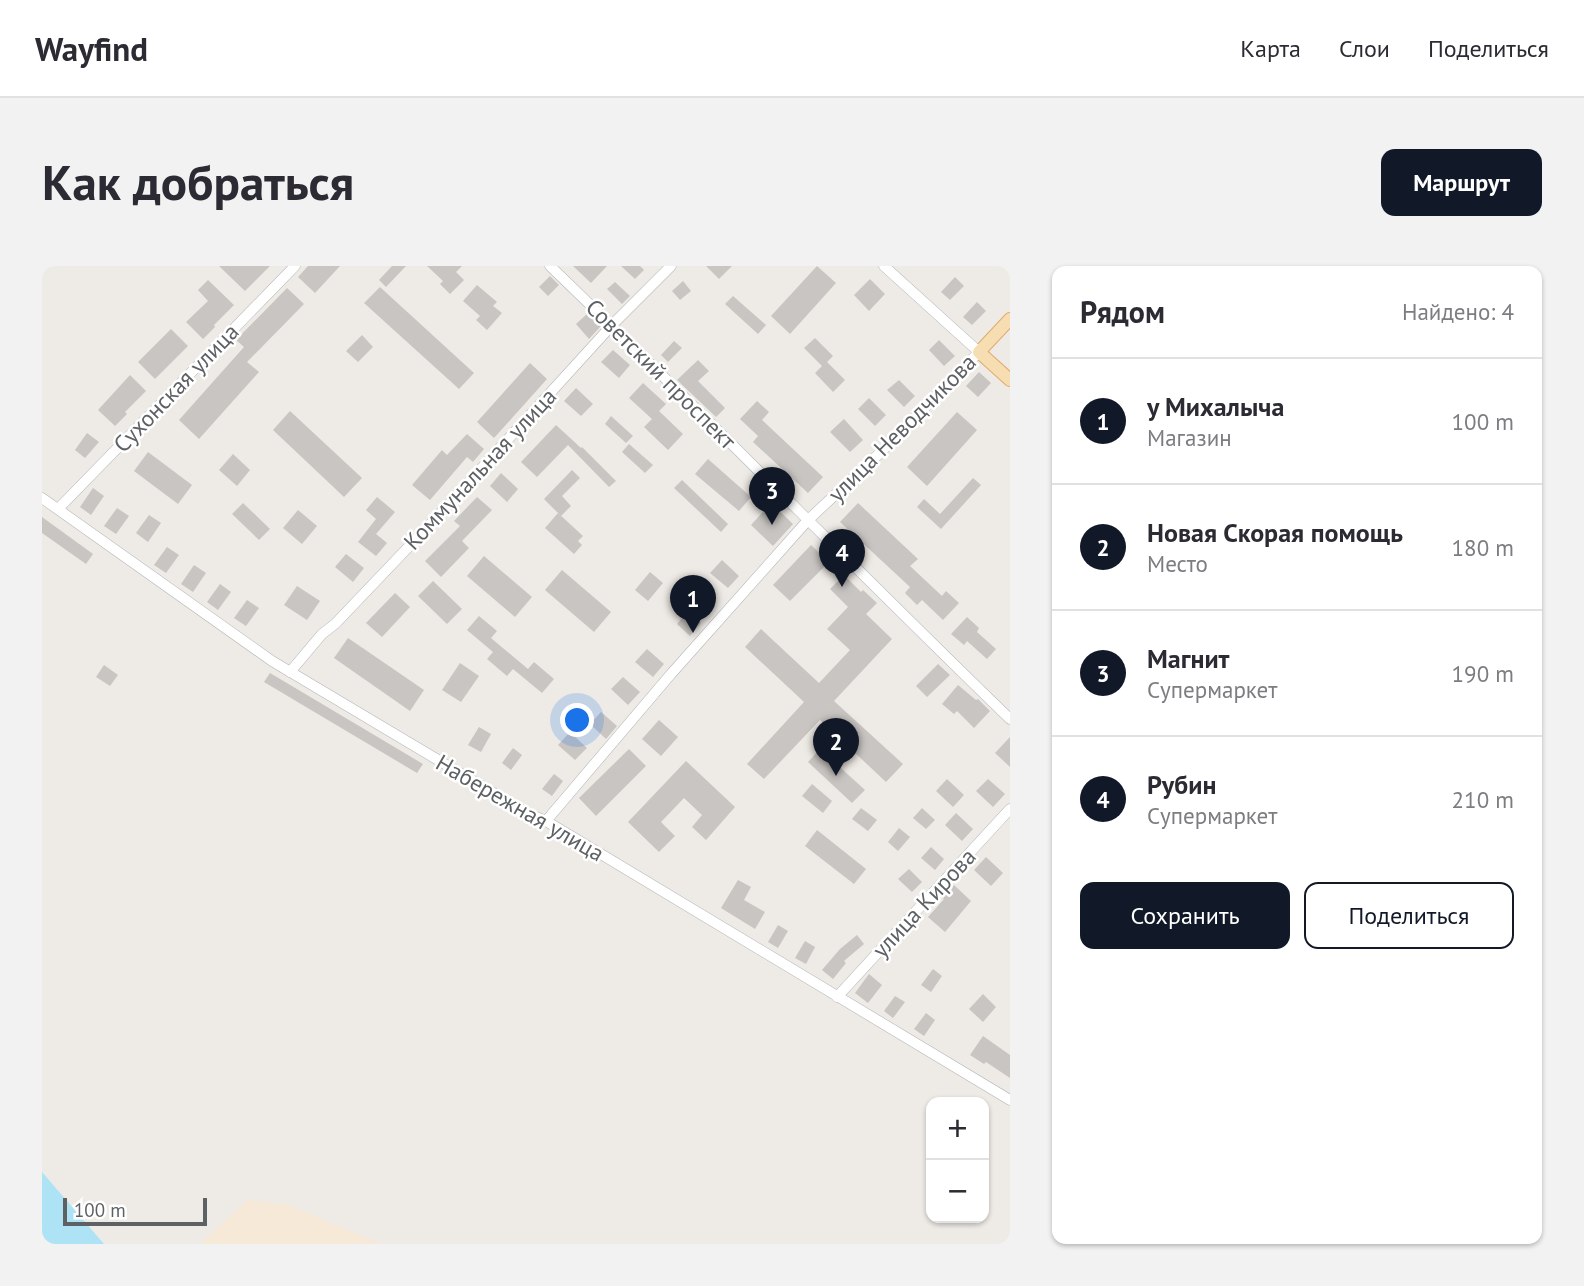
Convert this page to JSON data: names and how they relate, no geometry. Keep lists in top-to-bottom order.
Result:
{
  "streets": {
    "main road": ["улица Неводчикова"],
    "street": [
      "Советский проспект",
      "Сухонская улица",
      "Коммунальная улица",
      "Набережная улица",
      "улица Кирова"
    ]
  },
  "crossings": [
    ["Советский проспект", "улица Неводчикова"],
    ["Советский проспект", "Коммунальная улица"],
    ["Сухонская улица", "Набережная улица"],
    ["улица Неводчикова", "Набережная улица"],
    ["Коммунальная улица", "Набережная улица"],
    ["Набережная улица", "улица Кирова"]
  ],
  "scale_bar": "100 m",
  "page": {
    "header": "Wayfind",
    "nav": ["Карта", "Слои", "Поделиться"],
    "buttons": [
      "Маршрут",
      ["Сохранить", "Поделиться"]
    ],
    "title": "Как добраться",
    "heading": ["Рядом", "Найдено: 4"],
    "list": [
      {
        "mark": "1",
        "name": "у Михалыча",
        "note": "Магазин",
        "value": "100 m"
      },
      {
        "mark": "2",
        "name": "Новая Скорая помощь",
        "note": "Место",
        "value": "180 m"
      },
      {
        "mark": "3",
        "name": "Магнит",
        "note": "Супермаркет",
        "value": "190 m"
      },
      {
        "mark": "4",
        "name": "Рубин",
        "note": "Супермаркет",
        "value": "210 m"
      }
    ],
    "pins": [
      "3",
      "4",
      "1",
      "2"
    ],
    "map_buttons": ["+", "−"],
    "scale": "100 m"
  }
}
